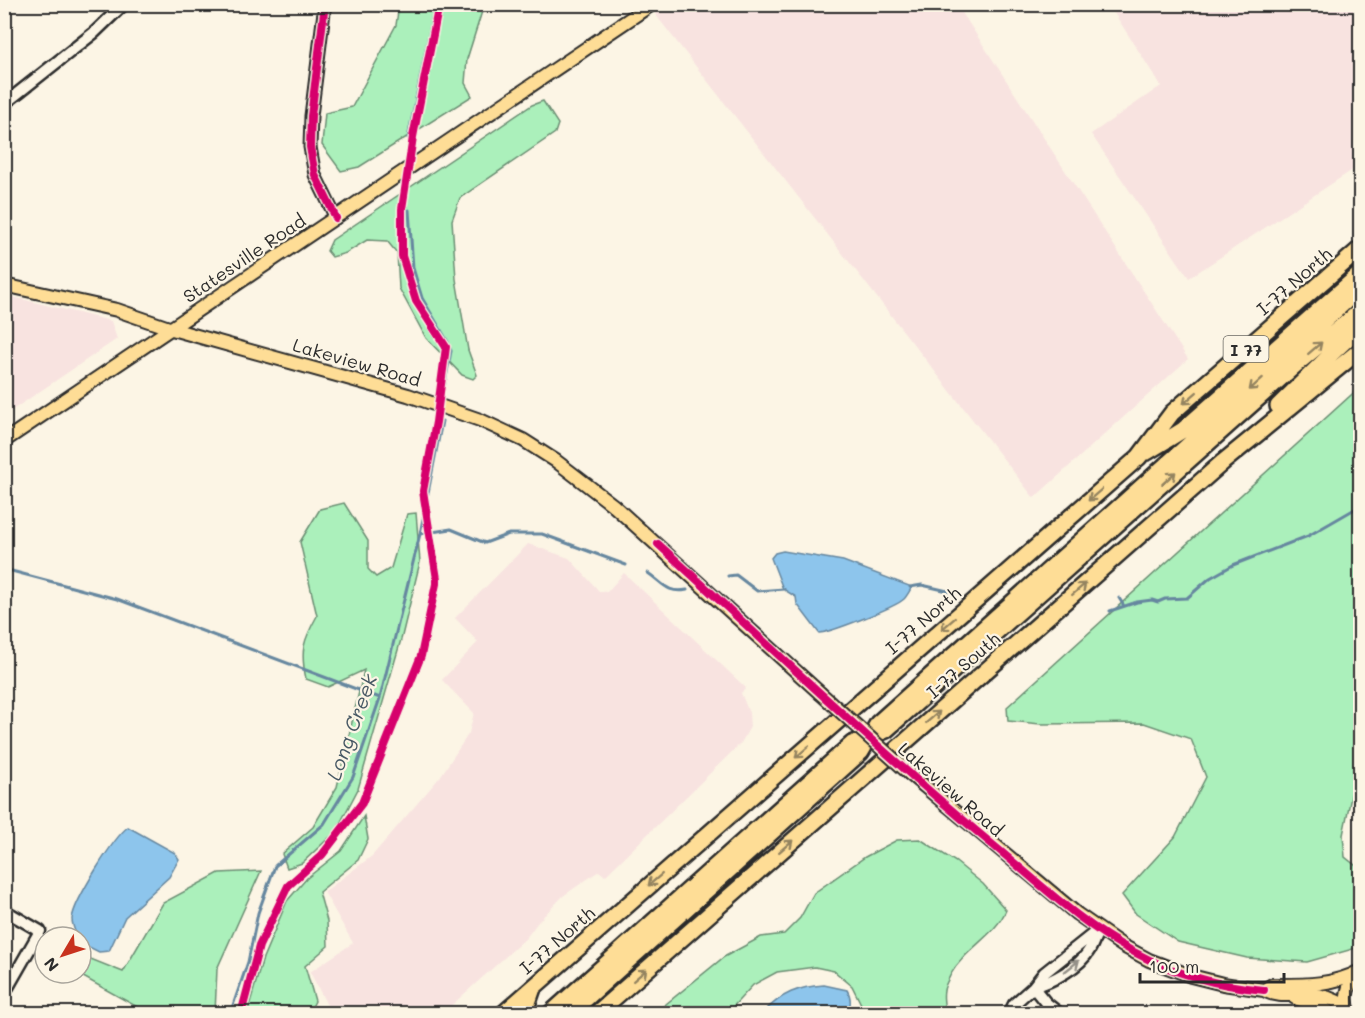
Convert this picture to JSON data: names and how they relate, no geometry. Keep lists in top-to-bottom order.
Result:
{
  "streets": {
    "highway": ["I-77 North", "I 77", "I-77 South"],
    "main road": ["Statesville Road", "Lakeview Road"]
  },
  "crossings": [
    ["Statesville Road", "Lakeview Road"],
    ["I-77 North", "I 77"]
  ],
  "water": ["Long Creek"],
  "scale_bar": "100 m",
  "north": "bottom left"
}
